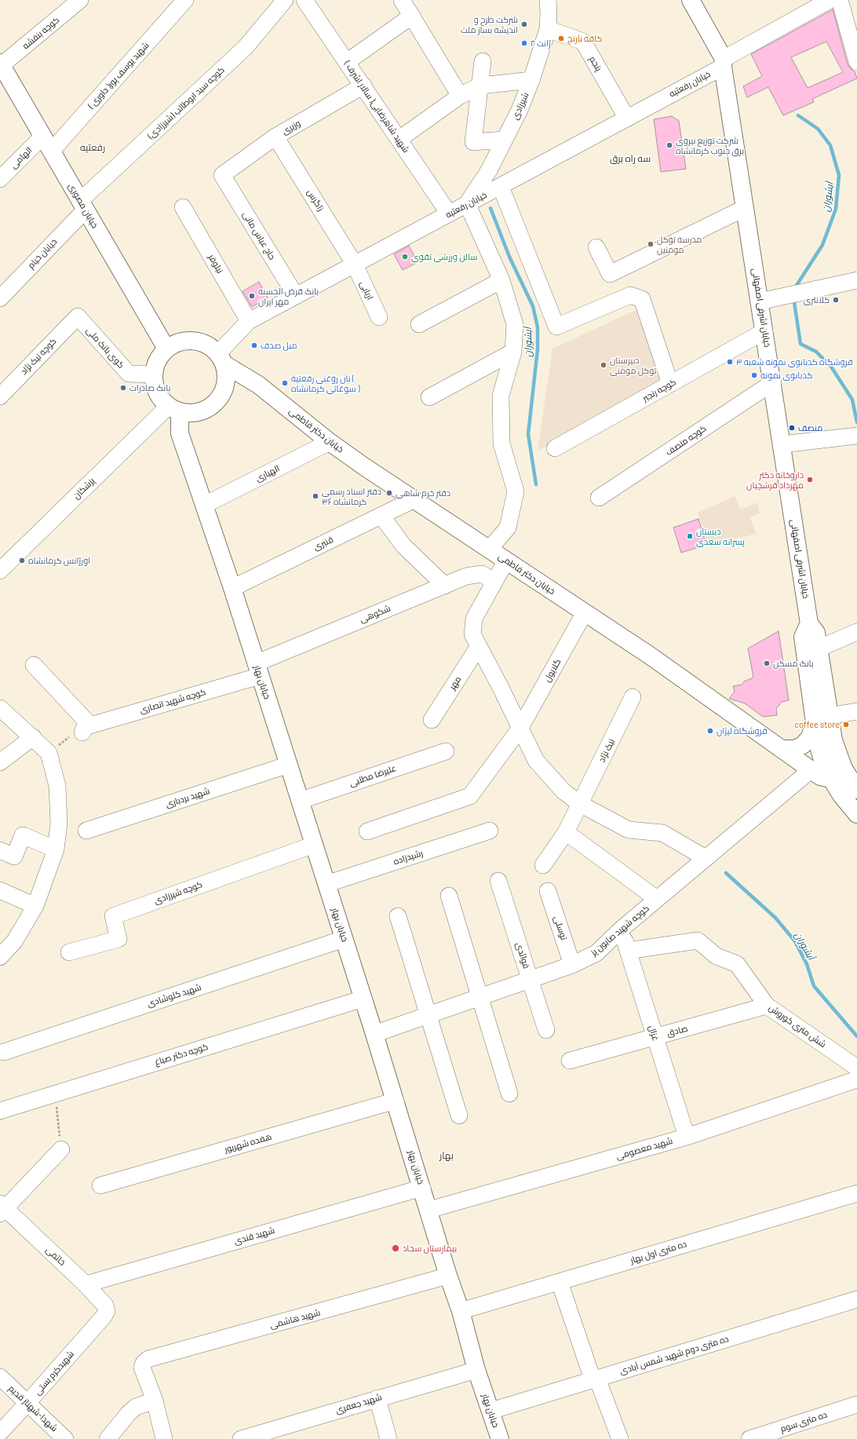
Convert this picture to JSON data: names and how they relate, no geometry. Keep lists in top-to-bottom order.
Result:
{
  "streets": {
    "main road": [
      "خیابان مصوری",
      "خیابان اشرفی اصفهانی",
      "خیابان دکتر فاطمی",
      "خیابان بهار"
    ],
    "street": [
      "کوچه بنفشه",
      "پنجم",
      "شهید یوسف پور( داوری )",
      "خیابان رفعتیه",
      "کوچه سید ابوطالب (شیرزادی)",
      "شیرزادی",
      "شهید شاهرضایی( سالار اشرف )",
      "وزیری",
      "الهامی",
      "زاگرس",
      "حاج عباس مانی",
      "خیابان خیام",
      "نیلوفر",
      "اربابی",
      "کوی بانک ملی",
      "کوچه نیک نژاد",
      "کوچه رنجبر",
      "کوچه منصف",
      "الهیاری",
      "پزشکان",
      "قنبری",
      "شکوهی",
      "گلایول",
      "مهر",
      "کوچه شهید انصاری",
      "نیک نژاد",
      "علیرضا مطلبی",
      "شهید بردباری",
      "رشیدزاده",
      "کوچه شیرزادی",
      "توسلی",
      "کوچه شهید صابون پز",
      "فوائدی",
      "شهید کلوشادی",
      "شش متری کوروش",
      "صادق",
      "غزال",
      "کوچه دکتر صباغ",
      "هفده شهریور",
      "شهید معصومی",
      "شهید قندی",
      "ده متری اول بهار",
      "خاتمی",
      "شهید هاشمی",
      "ده متری دوم شهید شمس آبادی",
      "شهیدکرم بستی",
      "شهید جعفری",
      "شهدا-شهناز قدیم",
      "ده متری سوم"
    ]
  },
  "crossings": [
    ["کوچه بنفشه", "خیابان مصوری"],
    ["پنجم", "خیابان رفعتیه"],
    ["پنجم", "شیرزادی"],
    ["شهید یوسف پور( داوری )", "خیابان مصوری"],
    ["خیابان رفعتیه", "شیرزادی"],
    ["خیابان رفعتیه", "شهید شاهرضایی( سالار اشرف )"],
    ["خیابان رفعتیه", "زاگرس"],
    ["خیابان رفعتیه", "خیابان مصوری"],
    ["خیابان رفعتیه", "حاج عباس مانی"],
    ["خیابان رفعتیه", "نیلوفر"],
    ["خیابان رفعتیه", "اربابی"],
    ["خیابان رفعتیه", "خیابان اشرفی اصفهانی"],
    ["خیابان رفعتیه", "کوی بانک ملی"],
    ["خیابان رفعتیه", "خیابان دکتر فاطمی"],
    ["خیابان رفعتیه", "پزشکان"],
    ["خیابان رفعتیه", "خیابان بهار"],
    ["کوچه سید ابوطالب (شیرزادی)", "خیابان مصوری"],
    ["کوچه سید ابوطالب (شیرزادی)", "خیابان خیام"],
    ["شهید شاهرضایی( سالار اشرف )", "وزیری"],
    ["وزیری", "زاگرس"],
    ["وزیری", "حاج عباس مانی"],
    ["الهامی", "خیابان مصوری"],
    ["زاگرس", "اربابی"],
    ["خیابان مصوری", "خیابان خیام"],
    ["خیابان مصوری", "کوی بانک ملی"],
    ["خیابان مصوری", "خیابان دکتر فاطمی"],
    ["خیابان مصوری", "پزشکان"],
    ["خیابان مصوری", "خیابان بهار"],
    ["خیابان اشرفی اصفهانی", "کوچه رنجبر"],
    ["خیابان اشرفی اصفهانی", "خیابان دکتر فاطمی"],
    ["خیابان اشرفی اصفهانی", "کوچه منصف"],
    ["کوی بانک ملی", "کوچه نیک نژاد"],
    ["کوی بانک ملی", "خیابان دکتر فاطمی"],
    ["کوی بانک ملی", "پزشکان"],
    ["کوی بانک ملی", "خیابان بهار"],
    ["خیابان دکتر فاطمی", "الهیاری"],
    ["خیابان دکتر فاطمی", "پزشکان"],
    ["خیابان دکتر فاطمی", "قنبری"],
    ["خیابان دکتر فاطمی", "گلایول"],
    ["خیابان دکتر فاطمی", "خیابان بهار"],
    ["خیابان دکتر فاطمی", "کوچه شهید صابون پز"],
    ["الهیاری", "خیابان بهار"],
    ["پزشکان", "خیابان بهار"],
    ["قنبری", "خیابان بهار"],
    ["شکوهی", "خیابان بهار"],
    ["شکوهی", "کوچه شهید انصاری"],
    ["خیابان بهار", "کوچه شهید انصاری"],
    ["خیابان بهار", "علیرضا مطلبی"],
    ["خیابان بهار", "شهید بردباری"],
    ["خیابان بهار", "رشیدزاده"],
    ["خیابان بهار", "کوچه شیرزادی"],
    ["خیابان بهار", "کوچه شهید صابون پز"],
    ["خیابان بهار", "شهید کلوشادی"],
    ["خیابان بهار", "کوچه دکتر صباغ"],
    ["خیابان بهار", "هفده شهریور"],
    ["خیابان بهار", "شهید معصومی"],
    ["خیابان بهار", "شهید قندی"],
    ["خیابان بهار", "ده متری اول بهار"],
    ["خیابان بهار", "شهید هاشمی"],
    ["خیابان بهار", "ده متری دوم شهید شمس آبادی"],
    ["خیابان بهار", "شهید جعفری"],
    ["توسلی", "کوچه شهید صابون پز"],
    ["کوچه شهید صابون پز", "فوائدی"],
    ["کوچه شهید صابون پز", "غزال"],
    ["شش متری کوروش", "صادق"],
    ["شش متری کوروش", "غزال"],
    ["صادق", "غزال"],
    ["غزال", "شهید معصومی"],
    ["شهید قندی", "خاتمی"],
    ["خاتمی", "شهیدکرم بستی"],
    ["شهیدکرم بستی", "شهدا-شهناز قدیم"]
  ],
  "districts": ["رفعتیه", "سه راه برق", "بهار"],
  "water": ["آبشوران"],
  "places": [
    "شرکت طرح و اندیشه بساز ملت",
    "کافه نارنج",
    "ژانت ۲",
    "شرکت توزیع نیروی برق جنوب کرمانشاه",
    "مدرسه توکل مومنین",
    "سالن ورزشی تقوی",
    "بانک قرض الحسنه مهر ایران",
    "کلانتری",
    "مبل صدف",
    "فروشگاه کدبانوی نمونه شعبه ۳",
    "دبیرستان توکل مومنی",
    "کدبانوی نمونه",
    "نان روغنی رفعتیه ( سوغاتی کرمانشاه )",
    "بانک صادرات",
    "منصف",
    "داروخانه دکتر مهرداد فرشچیان",
    "دفتر خرم شاهی",
    "دفتر اسناد رسمی ۳۶ کرمانشاه",
    "دبستان پسرانه سعدی",
    "اورژانس کرمانشاه",
    "بانک مسکن",
    "coffee store",
    "فروشگاه لیژان",
    "بیمارستان سجاد"
  ]
}
